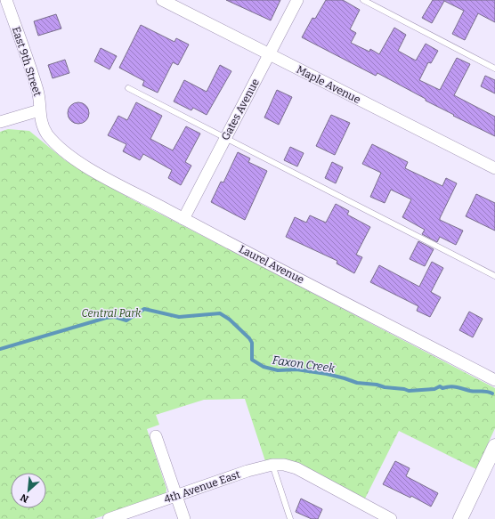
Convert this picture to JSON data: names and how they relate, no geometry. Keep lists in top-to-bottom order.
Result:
{
  "streets": {
    "street": [
      "East 9th Street",
      "Maple Avenue",
      "Gates Avenue",
      "Laurel Avenue",
      "4th Avenue East"
    ]
  },
  "crossings": [
    ["East 9th Street", "Laurel Avenue"],
    ["Maple Avenue", "Gates Avenue"],
    ["Gates Avenue", "Laurel Avenue"]
  ],
  "water": ["Faxon Creek"],
  "parks": ["Central Park"],
  "north": "bottom left"
}
